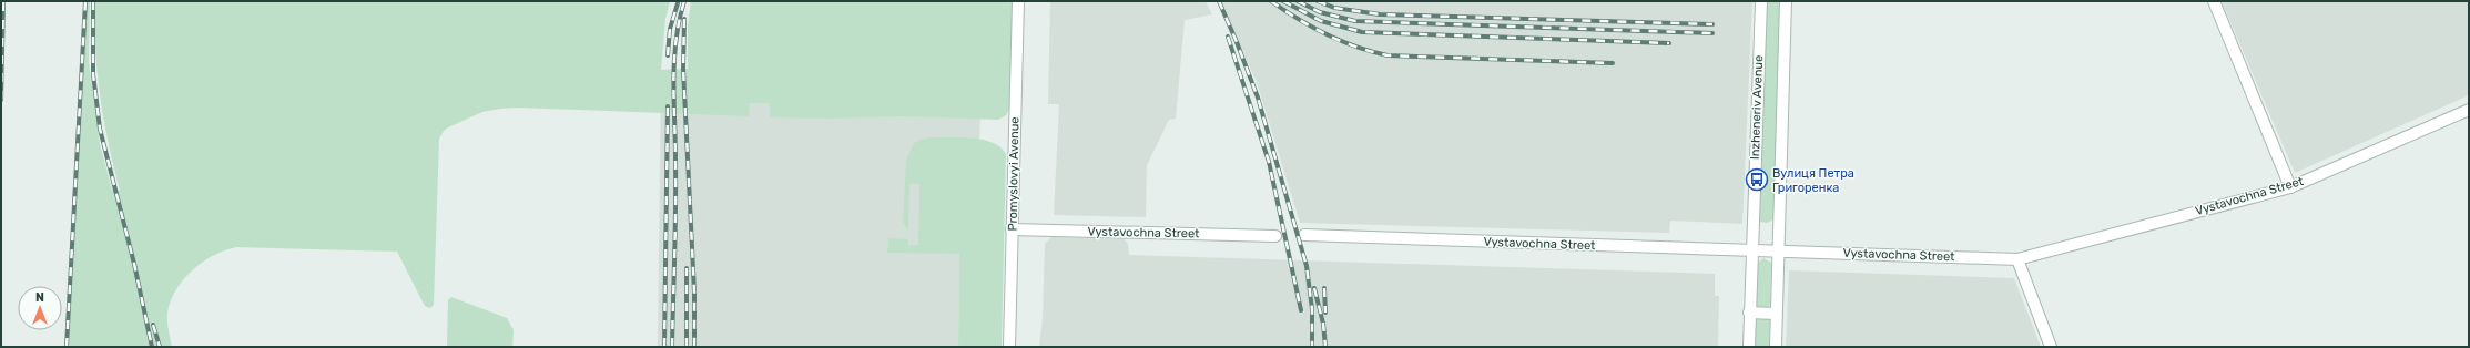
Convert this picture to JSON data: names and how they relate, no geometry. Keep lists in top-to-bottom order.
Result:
{
  "streets": {
    "street": ["Inzheneriv Avenue", "Promyslovyi Avenue", "Vystavochna Street"]
  },
  "crossings": [
    ["Inzheneriv Avenue", "Vystavochna Street"],
    ["Promyslovyi Avenue", "Vystavochna Street"]
  ],
  "places": {
    "bus stop": ["Вулиця Петра Григоренка"]
  },
  "north": "top"
}
